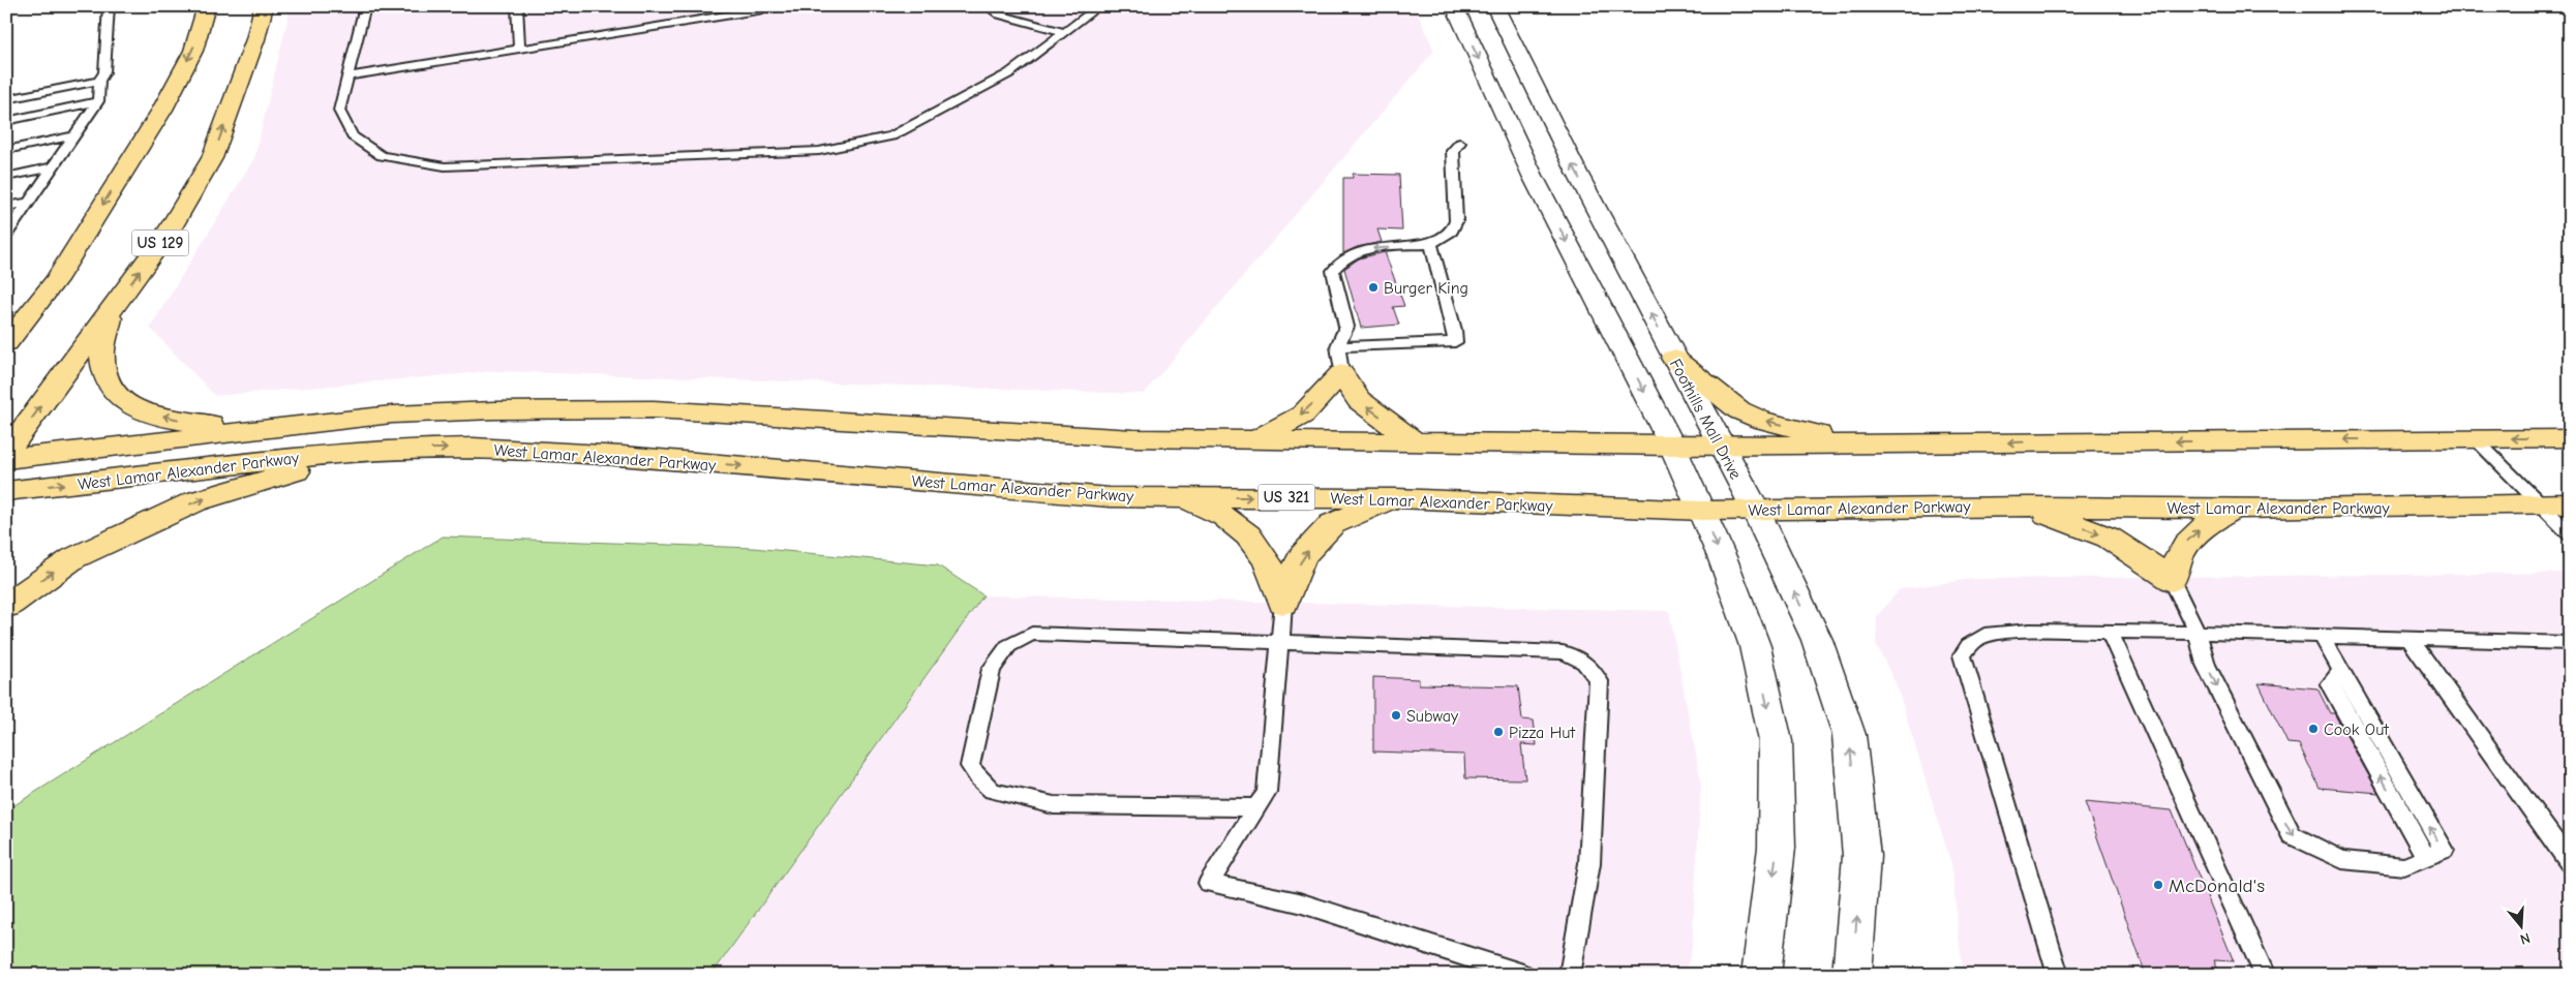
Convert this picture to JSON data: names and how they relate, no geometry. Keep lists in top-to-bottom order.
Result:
{
  "streets": {
    "highway": ["US 129", "West Lamar Alexander Parkway", "US 321"],
    "main road": ["Foothills Mall Drive"]
  },
  "crossings": [
    ["Foothills Mall Drive", "West Lamar Alexander Parkway"]
  ],
  "places": [
    "Burger King",
    "Subway",
    "Cook Out",
    "Pizza Hut",
    "McDonald's"
  ],
  "north": "bottom"
}
